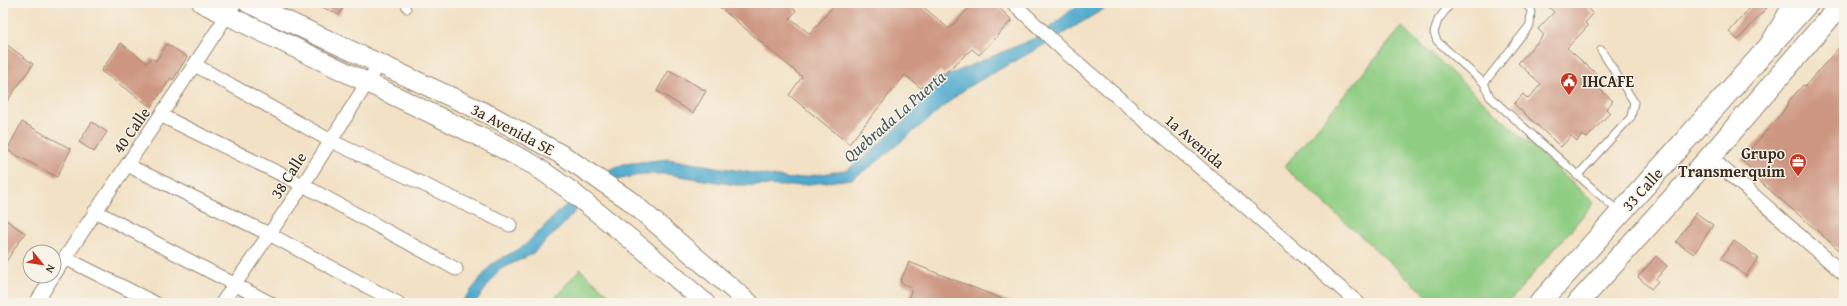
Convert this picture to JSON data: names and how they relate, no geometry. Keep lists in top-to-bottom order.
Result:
{
  "streets": {
    "main road": ["33 Calle"],
    "street": [
      "3a Avenida SE",
      "40 Calle",
      "1a Avenida",
      "38 Calle"
    ]
  },
  "crossings": [
    ["3a Avenida SE", "40 Calle"],
    ["3a Avenida SE", "38 Calle"]
  ],
  "water": ["Quebrada La Puerta"],
  "places": {
    "public building": ["IHCAFE"],
    "office": ["Grupo Transmerquim"]
  },
  "north": "bottom right"
}
